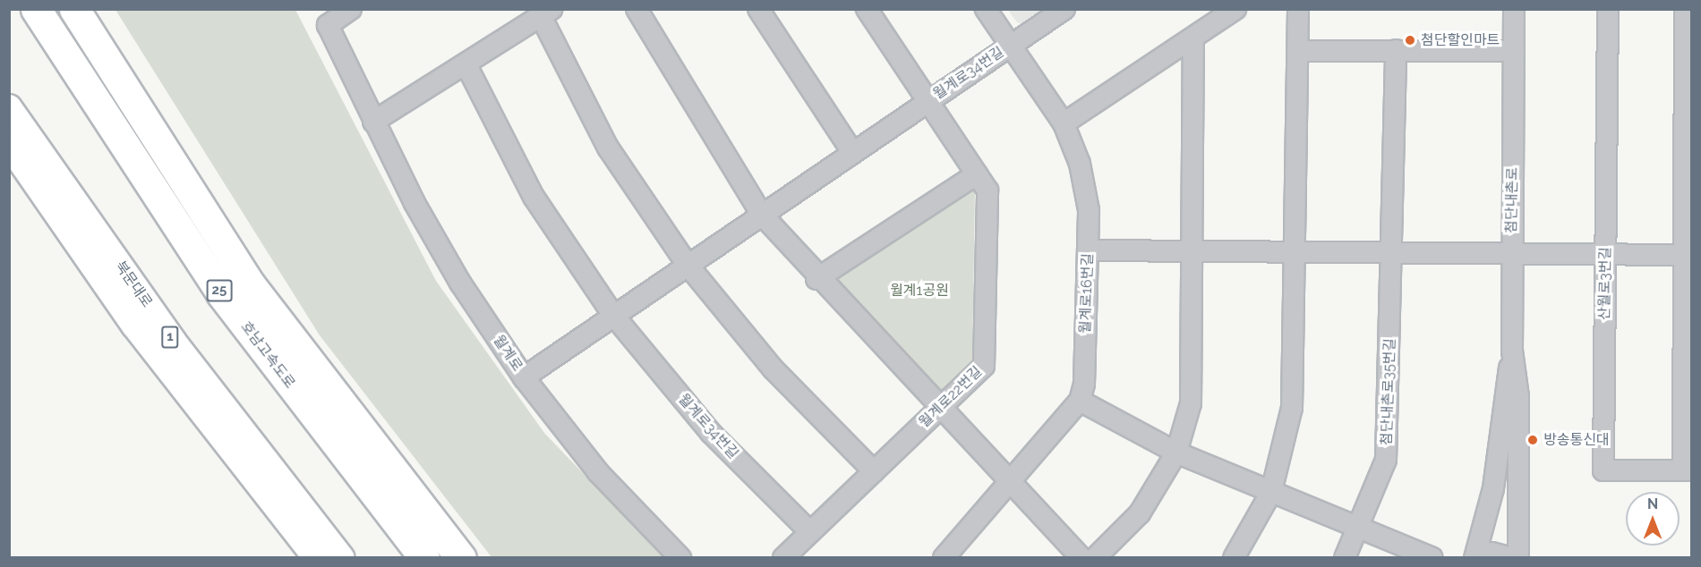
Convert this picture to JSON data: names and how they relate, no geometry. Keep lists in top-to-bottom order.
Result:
{
  "streets": {
    "highway": ["25", "호남고속도로"],
    "main road": ["북문대로", "1"],
    "street": [
      "월계로34번길",
      "첨단내촌로",
      "산월로3번길",
      "월계로16번길",
      "월계로",
      "첨단내촌로35번길",
      "월계로22번길"
    ]
  },
  "crossings": [
    ["월계로34번길", "월계로16번길"],
    ["월계로34번길", "월계로"],
    ["월계로34번길", "월계로22번길"]
  ],
  "parks": ["월계1공원"],
  "places": ["첨단할인마트", "방송통신대"],
  "north": "top"
}
